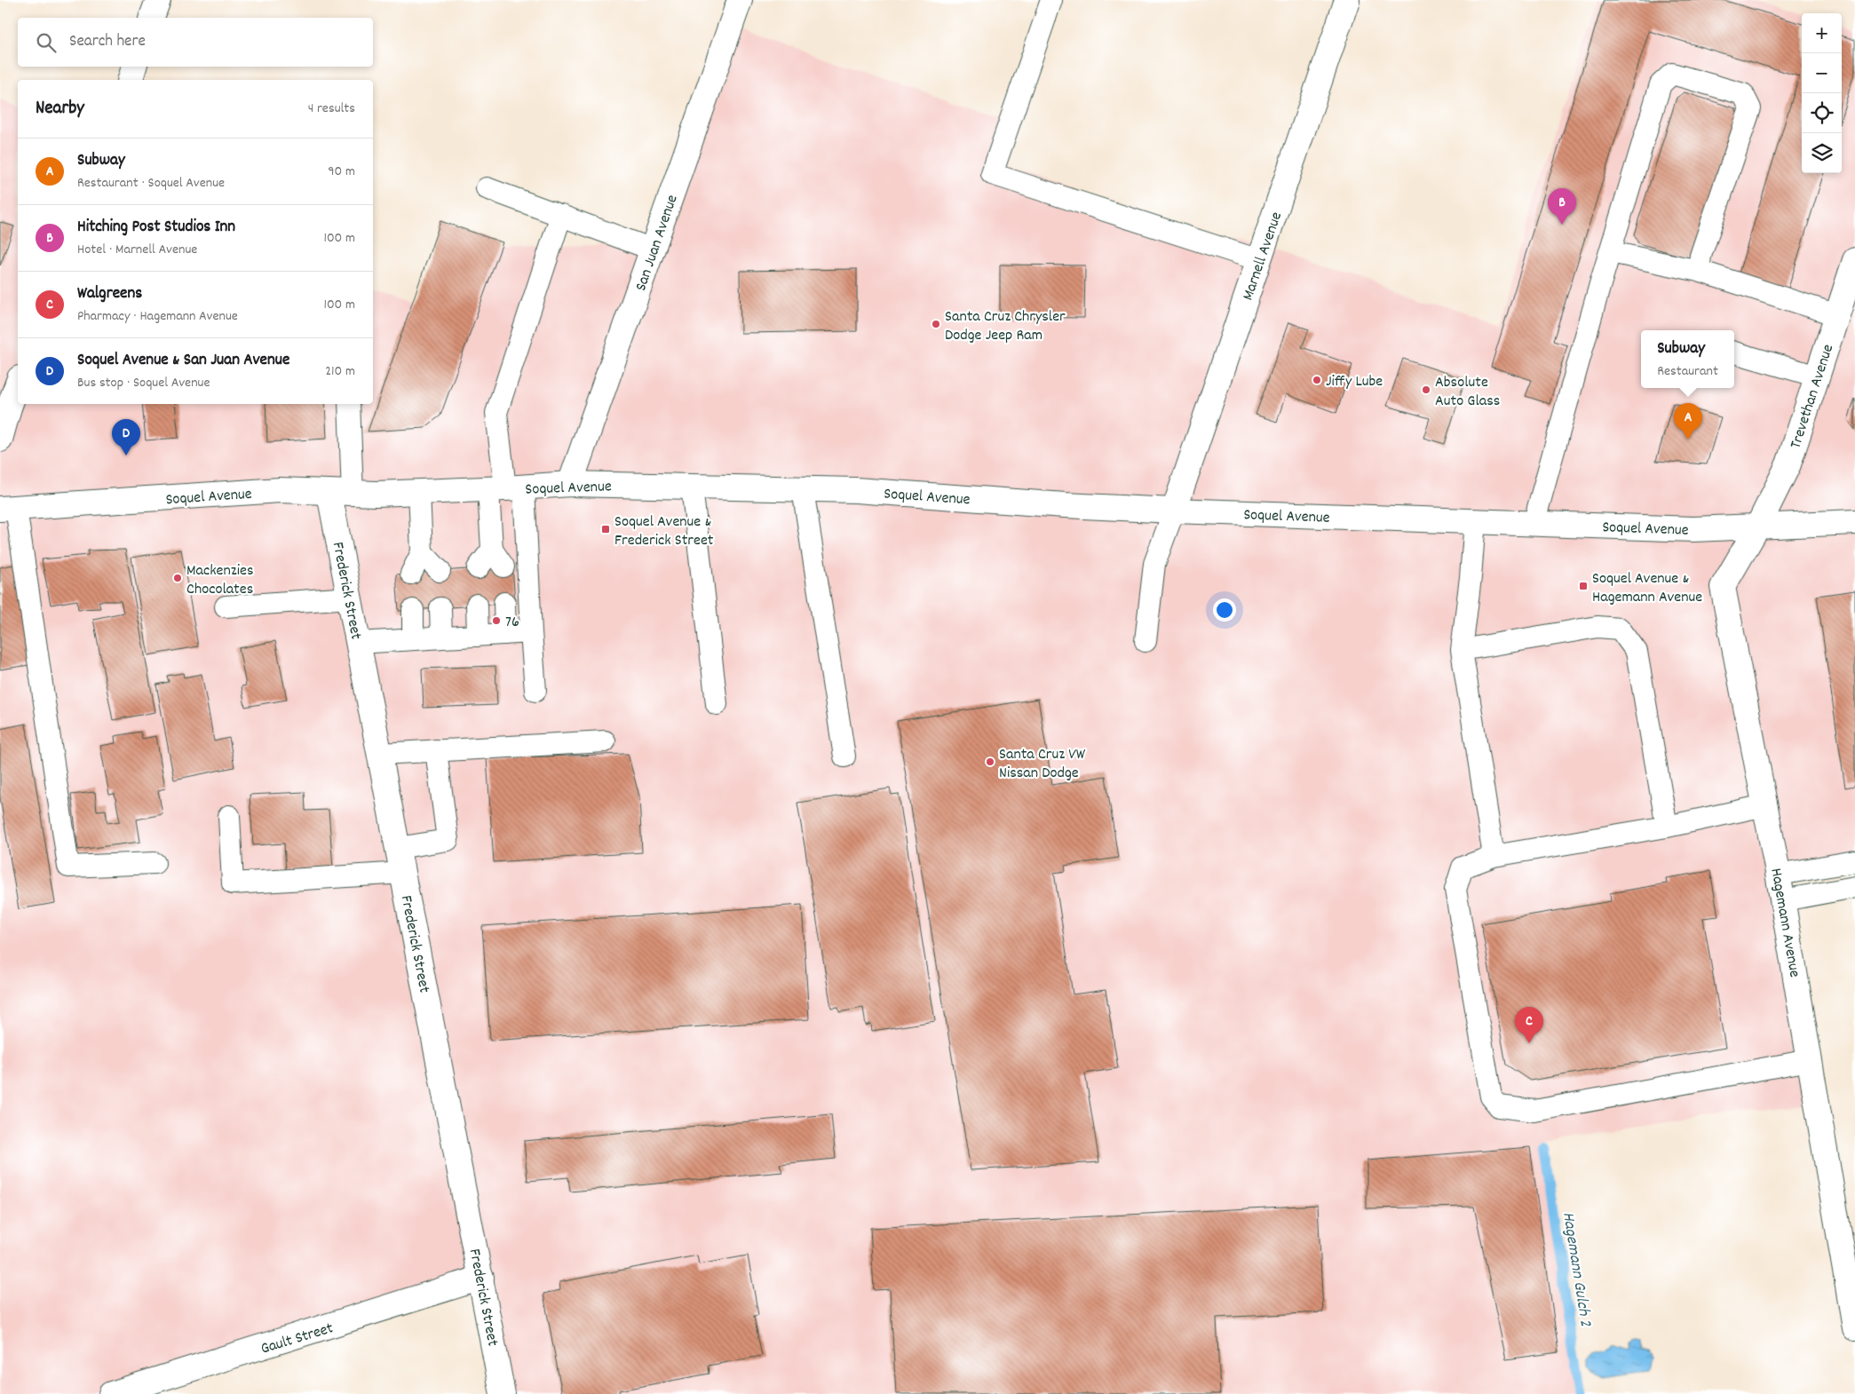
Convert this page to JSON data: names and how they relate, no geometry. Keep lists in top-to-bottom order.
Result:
{
  "streets": {
    "main road": [
      "San Juan Avenue",
      "Marnell Avenue",
      "Trevethan Avenue",
      "Soquel Avenue",
      "Frederick Street",
      "Hagemann Avenue",
      "Gault Street"
    ]
  },
  "crossings": [
    ["San Juan Avenue", "Soquel Avenue"],
    ["Marnell Avenue", "Soquel Avenue"],
    ["Trevethan Avenue", "Soquel Avenue"],
    ["Trevethan Avenue", "Hagemann Avenue"],
    ["Soquel Avenue", "Frederick Street"],
    ["Soquel Avenue", "Hagemann Avenue"],
    ["Frederick Street", "Gault Street"]
  ],
  "water": ["Hagemann Gulch 2"],
  "places": {
    "other": [
      "Santa Cruz Chrysler Dodge Jeep Ram",
      "Jiffy Lube",
      "Absolute Auto Glass",
      "Mackenzies Chocolates",
      "76",
      "Santa Cruz VW Nissan Dodge"
    ],
    "transit": ["Soquel Avenue & Frederick Street", "Soquel Avenue & Hagemann Avenue"]
  },
  "page": {
    "map_buttons": ["+", "−"],
    "search": "Search here",
    "heading": ["Nearby", "4 results"],
    "list": [
      {
        "mark": "A",
        "name": "Subway",
        "note": "Restaurant · Soquel Avenue",
        "value": "90 m"
      },
      {
        "mark": "B",
        "name": "Hitching Post Studios Inn",
        "note": "Hotel · Marnell Avenue",
        "value": "100 m"
      },
      {
        "mark": "C",
        "name": "Walgreens",
        "note": "Pharmacy · Hagemann Avenue",
        "value": "100 m"
      },
      {
        "mark": "D",
        "name": "Soquel Avenue & San Juan Avenue",
        "note": "Bus stop · Soquel Avenue",
        "value": "210 m"
      }
    ],
    "pins": [
      "B",
      "A",
      "D",
      "C"
    ],
    "popup": ["Subway", "Restaurant"]
  }
}
